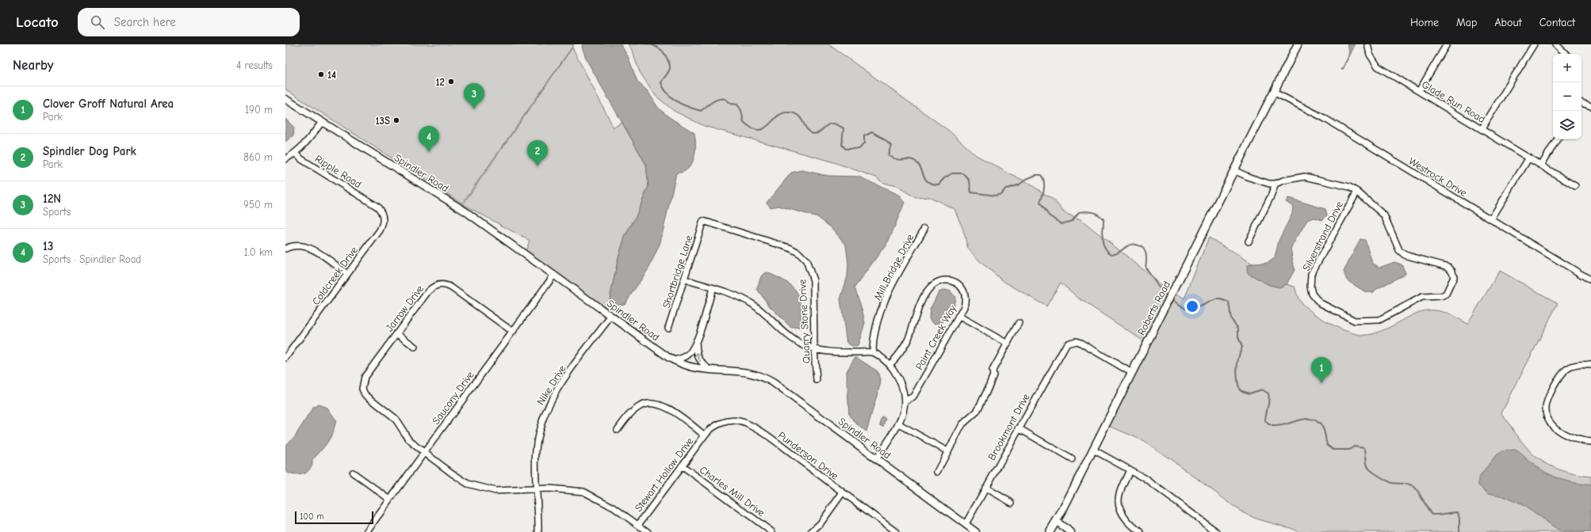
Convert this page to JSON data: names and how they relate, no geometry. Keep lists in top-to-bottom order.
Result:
{
  "streets": {
    "main road": ["Roberts Road"],
    "street": [
      "Glade Run Road",
      "Ripple Road",
      "Spindler Road",
      "Westrock Drive",
      "Silverstrand Drive",
      "Mill Bridge Drive",
      "Shortbridge Lane",
      "Coldcreek Drive",
      "Jarrow Drive",
      "Quarry Stone Drive",
      "Paint Creek Way",
      "Nike Drive",
      "Saucony Drive",
      "Brookmont Drive",
      "Punderson Drive",
      "Stewart Hollow Drive",
      "Charles Mill Drive"
    ]
  },
  "crossings": [
    ["Ripple Road", "Coldcreek Drive"],
    ["Spindler Road", "Nike Drive"],
    ["Spindler Road", "Saucony Drive"],
    ["Spindler Road", "Brookmont Drive"],
    ["Westrock Drive", "Roberts Road"],
    ["Shortbridge Lane", "Quarry Stone Drive"],
    ["Jarrow Drive", "Saucony Drive"],
    ["Roberts Road", "Brookmont Drive"],
    ["Punderson Drive", "Stewart Hollow Drive"],
    ["Stewart Hollow Drive", "Charles Mill Drive"]
  ],
  "places": ["14", "12", "13S"],
  "scale_bar": "100 m",
  "page": {
    "header": "Locato",
    "search": "Search here",
    "nav": [
      "Home",
      "Map",
      "About",
      "Contact"
    ],
    "heading": ["Nearby", "4 results"],
    "map_buttons": ["+", "−"],
    "pins": [
      "3",
      "4",
      "2",
      "1"
    ],
    "list": [
      {
        "mark": "1",
        "name": "Clover Groff Natural Area",
        "note": "Park",
        "value": "190 m"
      },
      {
        "mark": "2",
        "name": "Spindler Dog Park",
        "note": "Park",
        "value": "860 m"
      },
      {
        "mark": "3",
        "name": "12N",
        "note": "Sports",
        "value": "950 m"
      },
      {
        "mark": "4",
        "name": "13",
        "note": "Sports · Spindler Road",
        "value": "1.0 km"
      }
    ],
    "scale": "100 m"
  }
}
